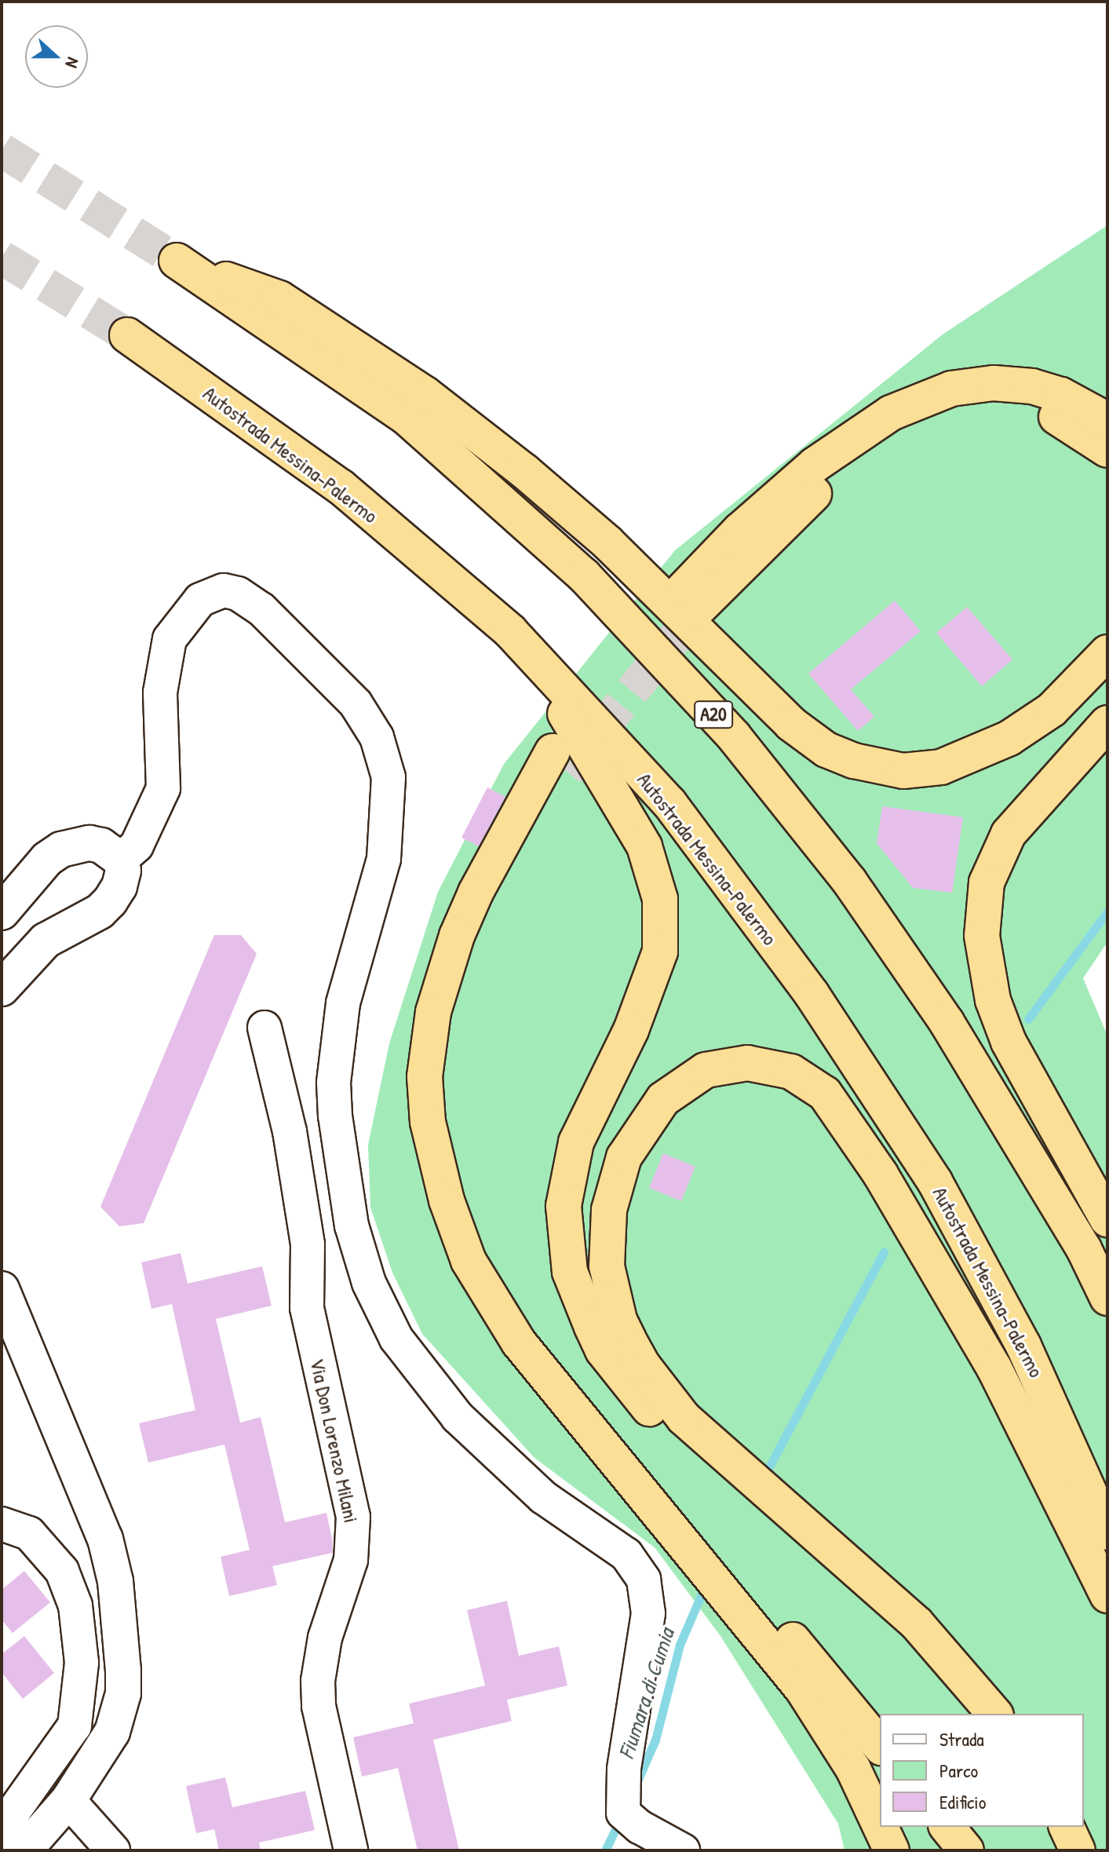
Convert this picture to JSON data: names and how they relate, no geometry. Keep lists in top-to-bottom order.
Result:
{
  "streets": {
    "highway": ["Autostrada Messina-Palermo", "A20"],
    "street": ["Via Don Lorenzo Milani"]
  },
  "water": ["Fiumara di Cumia"],
  "legend": ["Strada", "Parco", "Edificio"],
  "north": "right"
}
